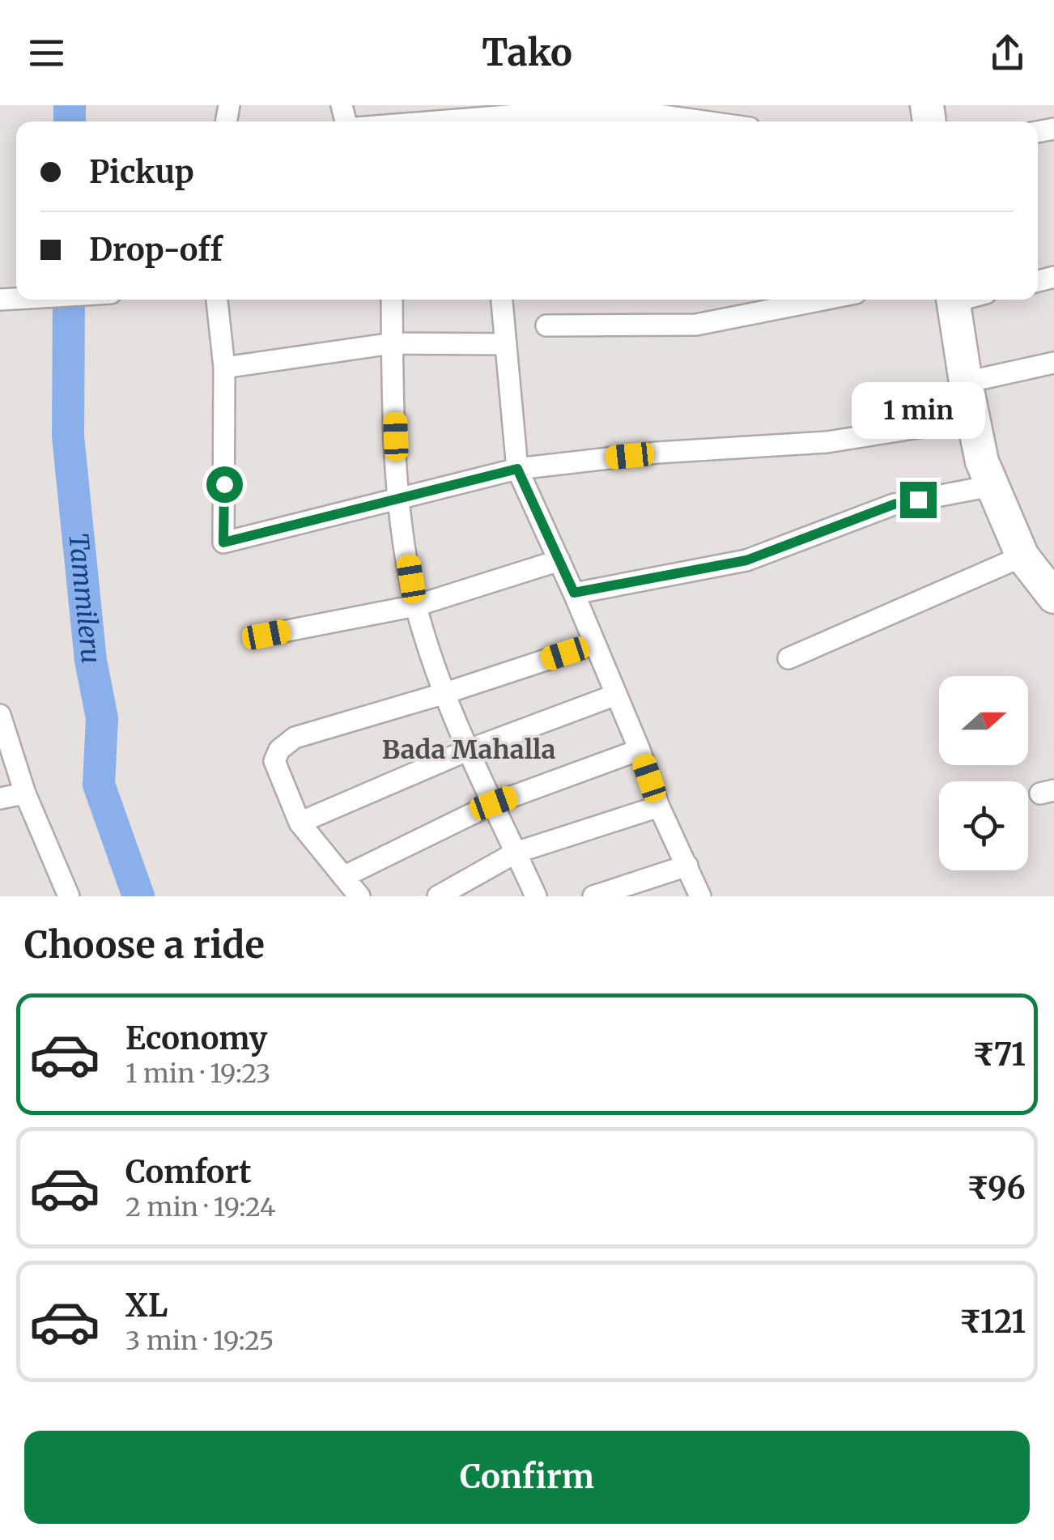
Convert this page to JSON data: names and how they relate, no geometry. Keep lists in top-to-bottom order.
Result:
{
  "districts": ["Bada Mahalla"],
  "water": ["Tammileru"],
  "north": "right",
  "page": {
    "header": "Tako",
    "banner": ["Pickup", "Drop-off"],
    "bubble": "1 min",
    "heading": "Choose a ride",
    "list": [
      {
        "name": "Economy",
        "note": "1 min · 19:23",
        "value": "₹71"
      },
      {
        "name": "Comfort",
        "note": "2 min · 19:24",
        "value": "₹96"
      },
      {
        "name": "XL",
        "note": "3 min · 19:25",
        "value": "₹121"
      }
    ],
    "buttons": "Confirm"
  }
}
